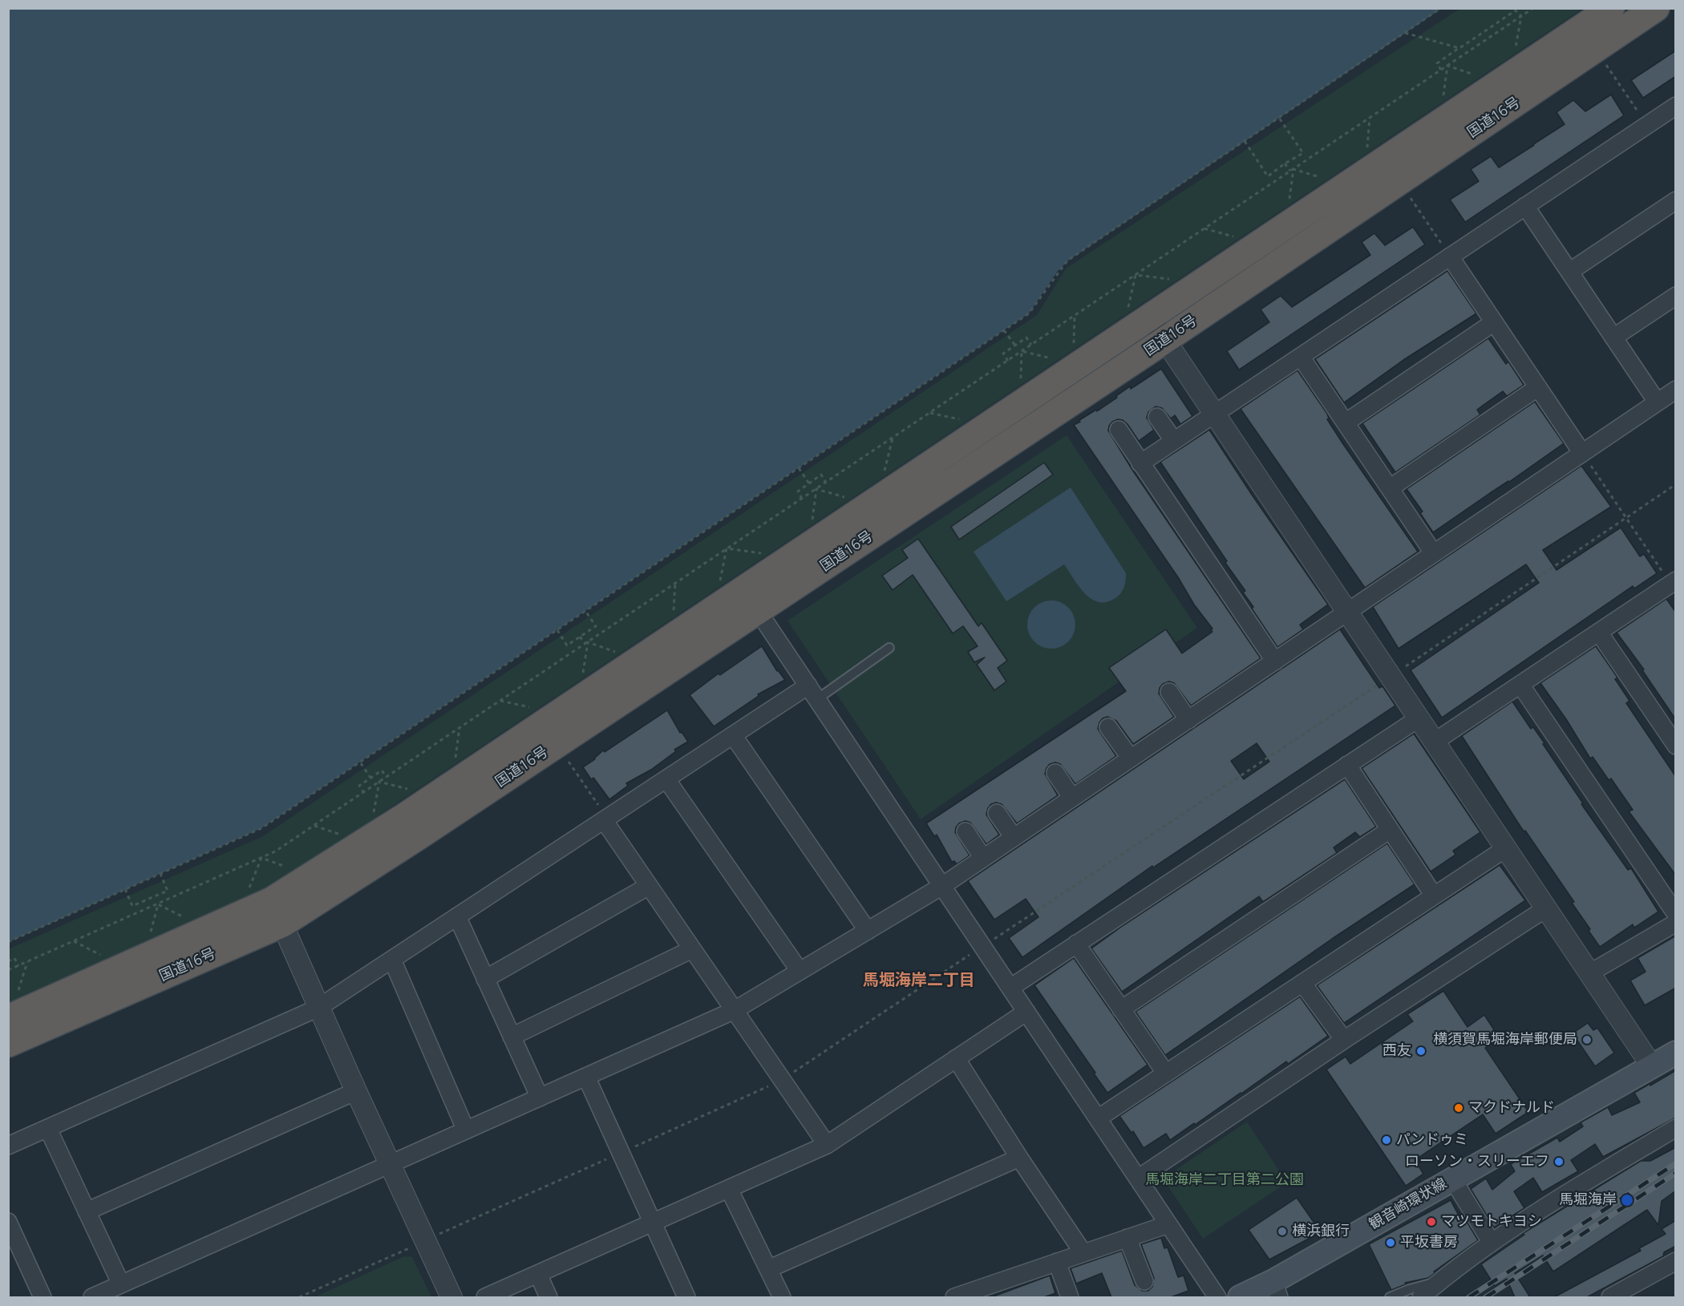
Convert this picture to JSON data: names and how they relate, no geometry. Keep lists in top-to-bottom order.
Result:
{
  "streets": {
    "highway": ["国道16号"],
    "main road": ["観音崎環状線"]
  },
  "districts": ["馬堀海岸二丁目"],
  "parks": ["馬堀海岸二丁目第二公園"],
  "places": [
    "横須賀馬堀海岸郵便局",
    "西友",
    "マクドナルド",
    "パンドゥミ",
    "ローソン・スリーエフ",
    "馬堀海岸",
    "マツモトキヨシ",
    "横浜銀行",
    "平坂書房"
  ]
}
